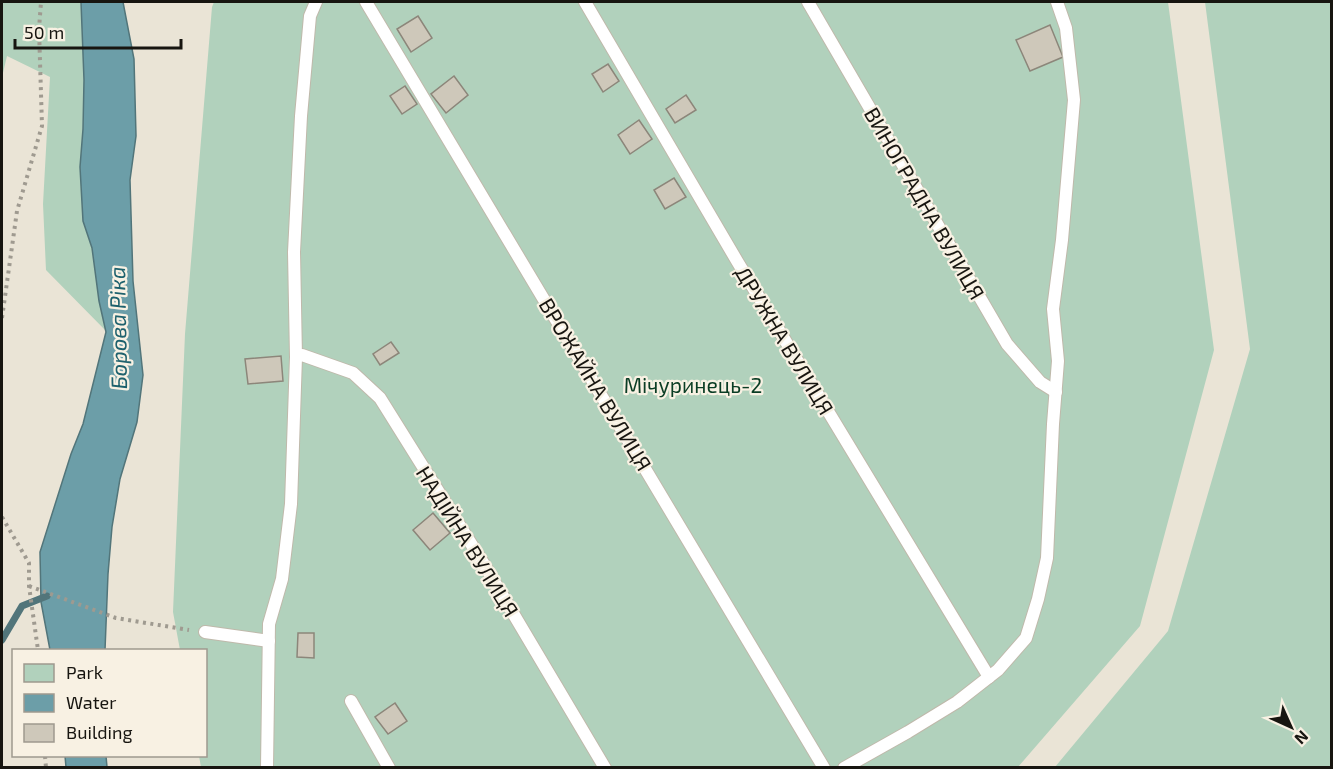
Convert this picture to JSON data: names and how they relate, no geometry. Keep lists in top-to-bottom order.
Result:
{
  "streets": {
    "lane": [
      "ВИНОГРАДНА ВУЛИЦЯ",
      "ДРУЖНА ВУЛИЦЯ",
      "ВРОЖАЙНА ВУЛИЦЯ",
      "НАДІЙНА ВУЛИЦЯ"
    ]
  },
  "water": ["Борова Ріка"],
  "parks": ["Мічуринець-2"],
  "legend": ["Park", "Water", "Building"],
  "scale_bar": "50 m",
  "north": "bottom right"
}
